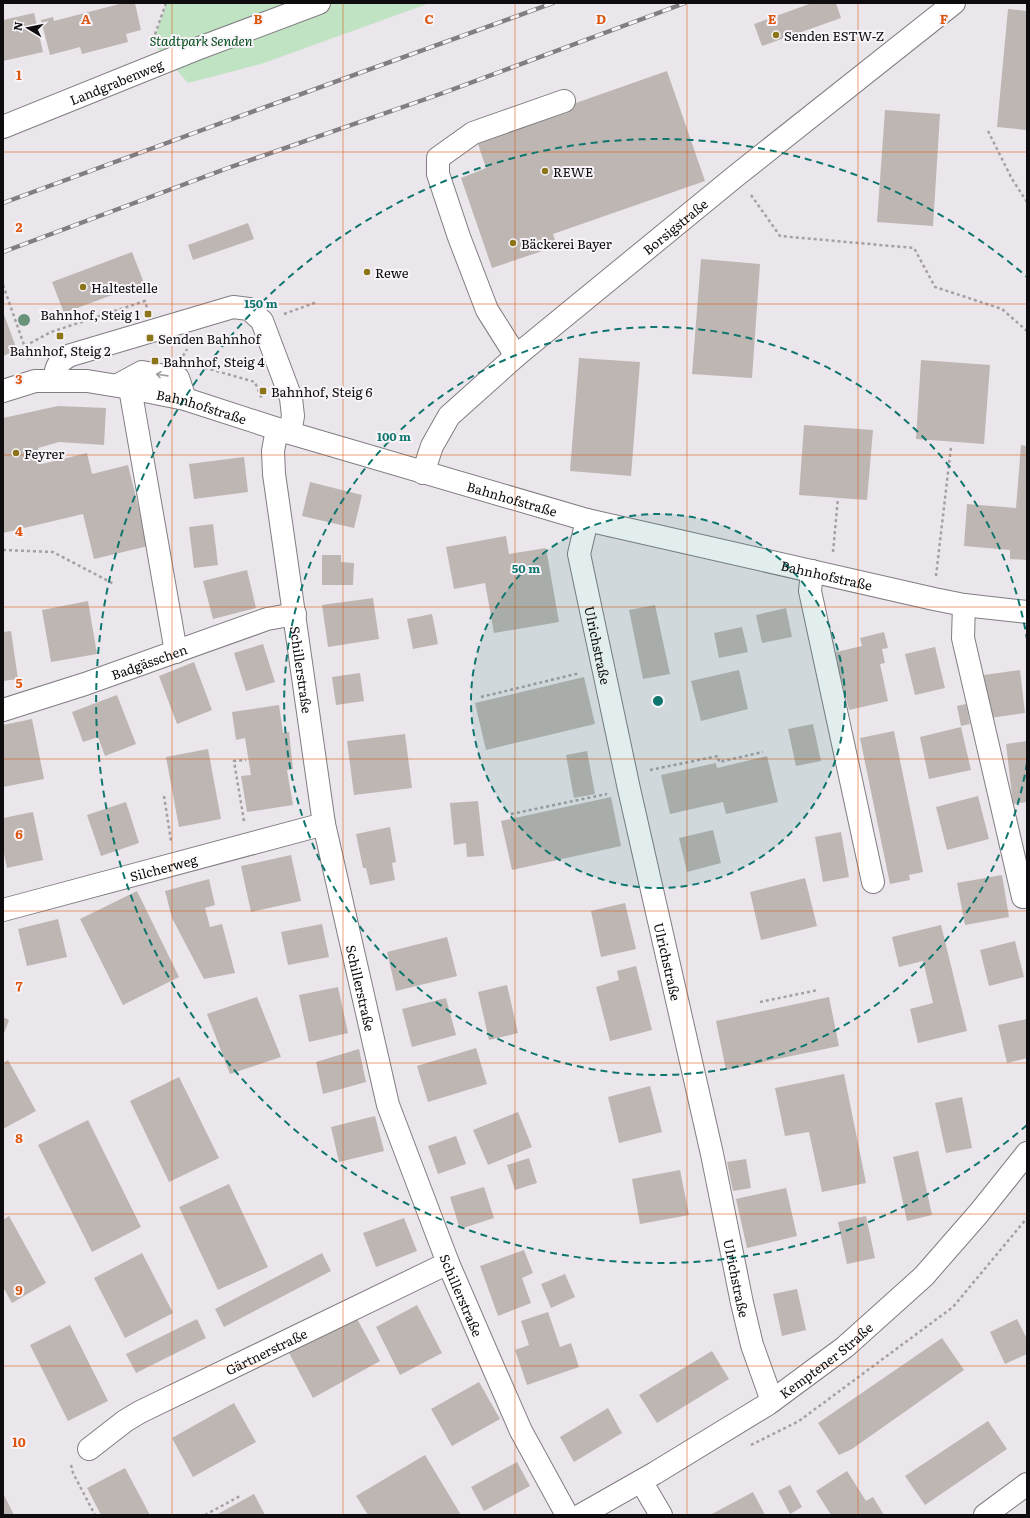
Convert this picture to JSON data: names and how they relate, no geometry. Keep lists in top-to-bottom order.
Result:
{
  "streets": {
    "street": [
      "Landgrabenweg",
      "Borsigstraße",
      "Bahnhofstraße",
      "Ulrichstraße",
      "Badgässchen",
      "Schillerstraße",
      "Silcherweg",
      "Gärtnerstraße",
      "Kemptener Straße"
    ]
  },
  "crossings": [
    ["Borsigstraße", "Bahnhofstraße"],
    ["Bahnhofstraße", "Ulrichstraße"],
    ["Bahnhofstraße", "Schillerstraße"],
    ["Ulrichstraße", "Kemptener Straße"],
    ["Badgässchen", "Schillerstraße"],
    ["Schillerstraße", "Silcherweg"],
    ["Schillerstraße", "Gärtnerstraße"]
  ],
  "parks": ["Stadtpark Senden"],
  "places": {
    "other": [
      "Senden ESTW-Z",
      "REWE",
      "Bäckerei Bayer",
      "Rewe",
      "Haltestelle",
      "Feyrer"
    ],
    "transit": [
      "Bahnhof, Steig 1",
      "Bahnhof, Steig 2",
      "Senden Bahnhof",
      "Bahnhof, Steig 4",
      "Bahnhof, Steig 6"
    ]
  },
  "north": "left",
  "grid": {
    "columns": [
      "A",
      "B",
      "C",
      "D",
      "E",
      "F"
    ],
    "rows": [
      "1",
      "2",
      "3",
      "4",
      "5",
      "6",
      "7",
      "8",
      "9",
      "10"
    ]
  },
  "rings": ["150 m", "100 m", "50 m"]
}
